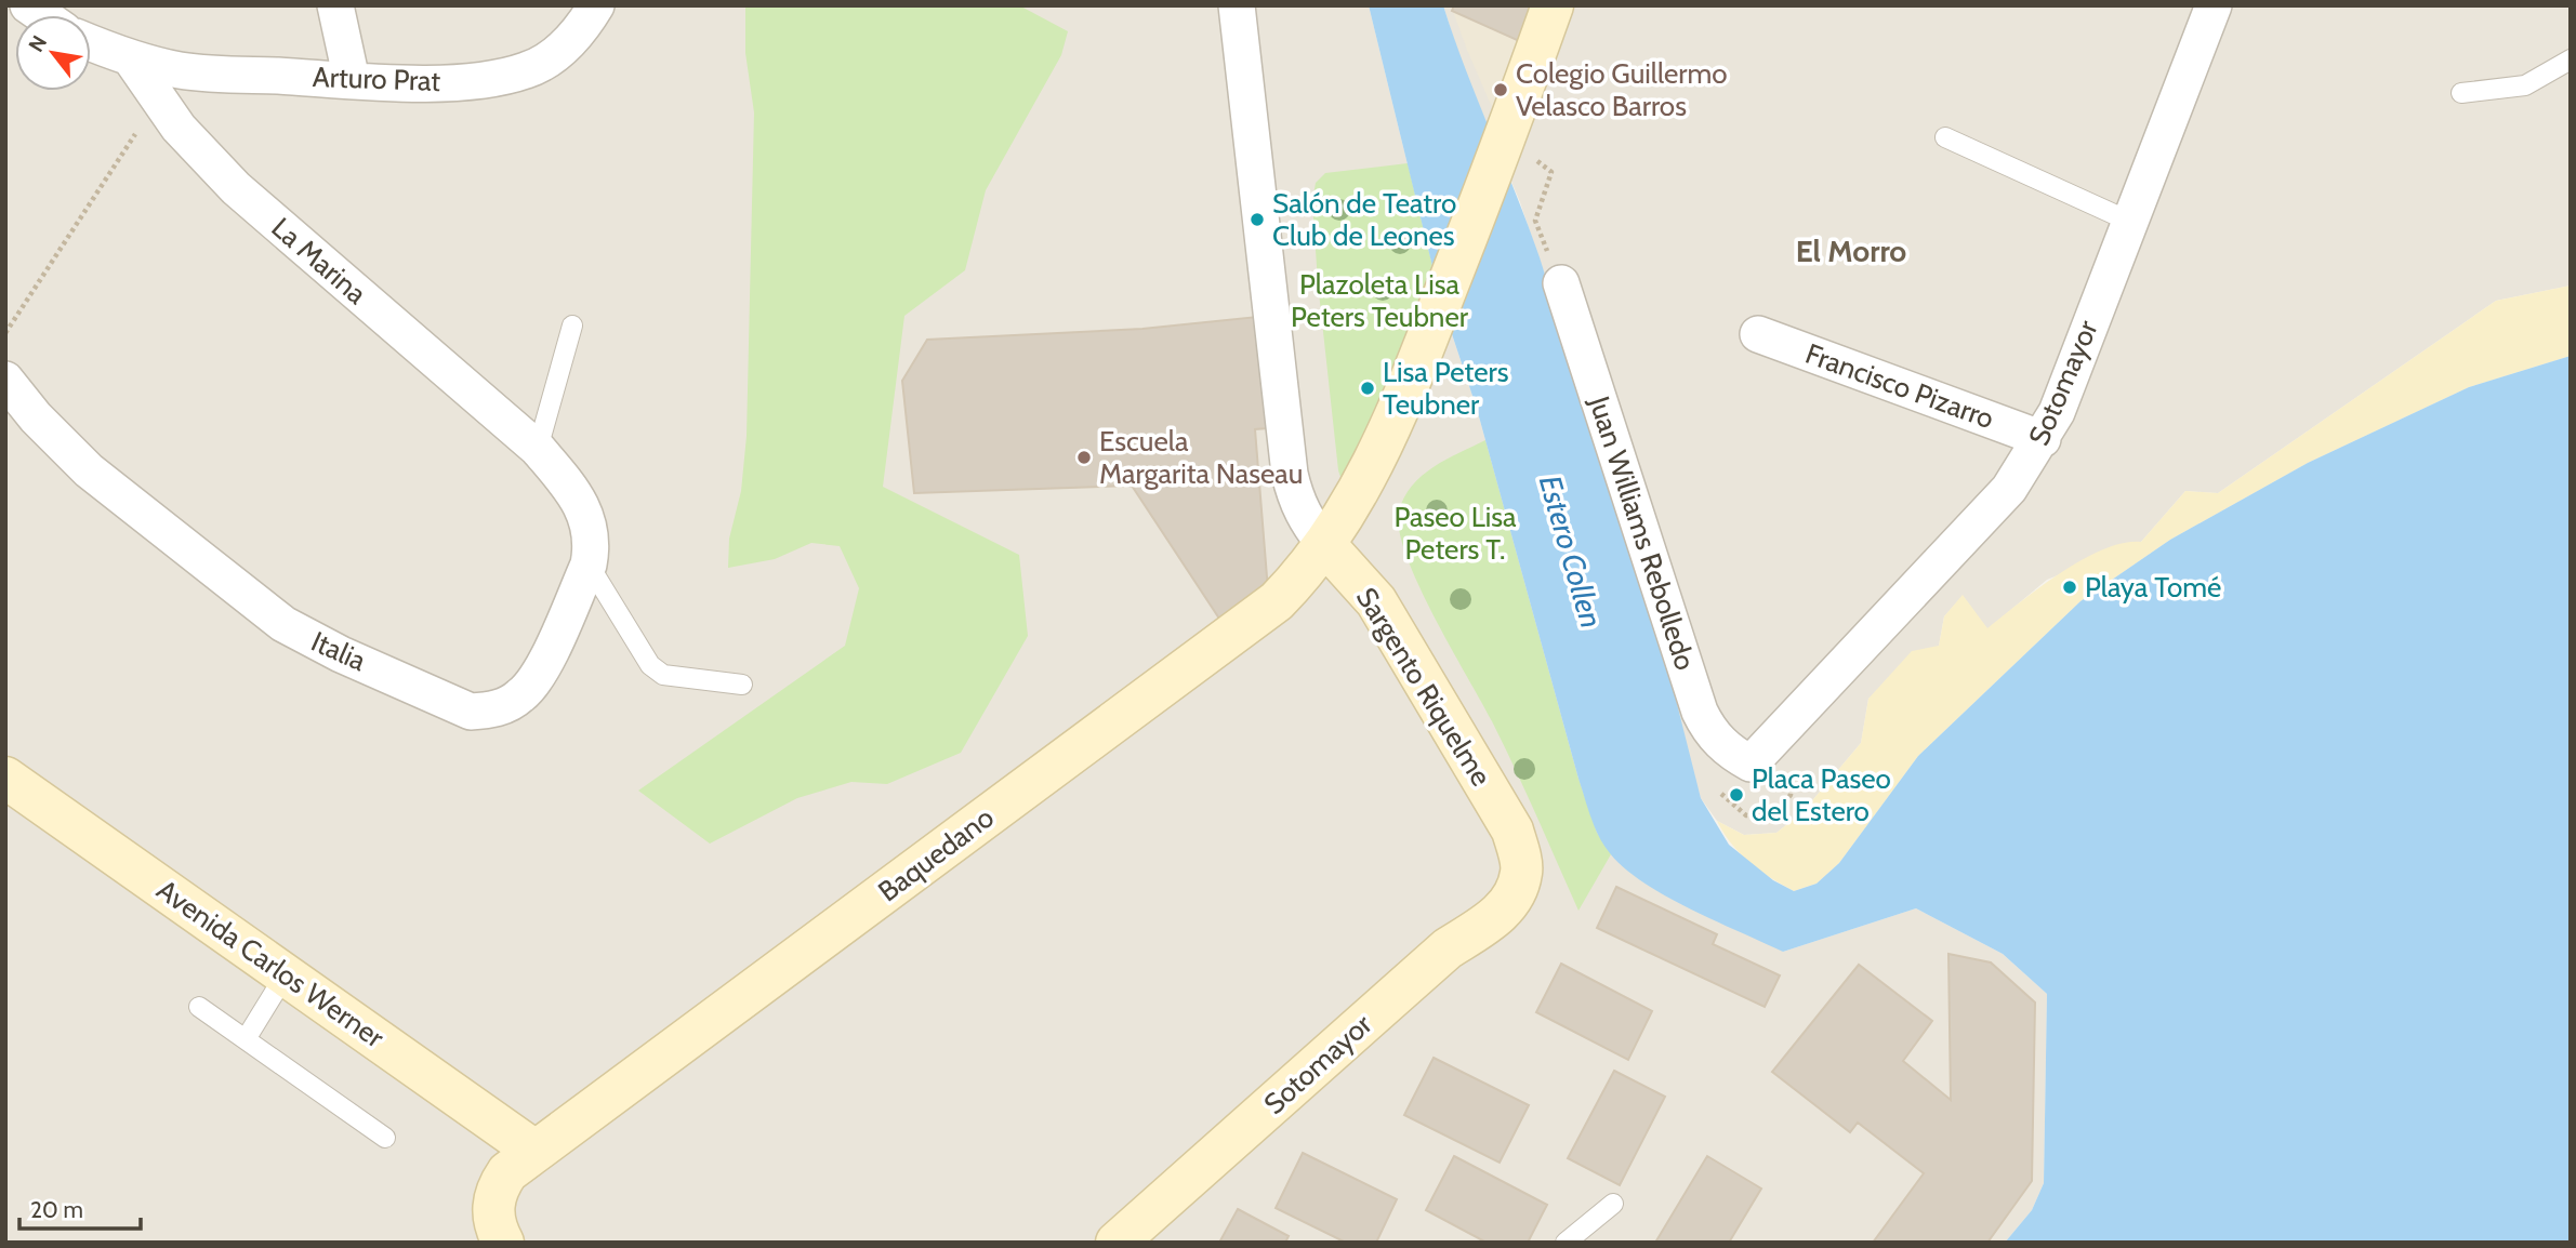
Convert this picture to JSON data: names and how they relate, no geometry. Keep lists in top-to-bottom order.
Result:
{
  "streets": {
    "main road": [
      "Sotomayor",
      "Sargento Riquelme",
      "Baquedano",
      "Avenida Carlos Werner"
    ],
    "street": [
      "Arturo Prat",
      "La Marina",
      "Francisco Pizarro",
      "Juan Williams Rebolledo",
      "Italia"
    ]
  },
  "crossings": [
    ["Arturo Prat", "La Marina"],
    ["La Marina", "Italia"],
    ["Sotomayor", "Francisco Pizarro"],
    ["Sotomayor", "Juan Williams Rebolledo"],
    ["Sotomayor", "Sargento Riquelme"],
    ["Sargento Riquelme", "Baquedano"],
    ["Baquedano", "Avenida Carlos Werner"]
  ],
  "districts": ["El Morro"],
  "water": ["Estero Collen"],
  "parks": ["Plazoleta Lisa Peters Teubner", "Paseo Lisa Peters T."],
  "places": [
    "Colegio Guillermo Velasco Barros",
    "Salón de Teatro Club de Leones",
    "Lisa Peters Teubner",
    "Escuela Margarita Naseau",
    "Playa Tomé",
    "Placa Paseo del Estero"
  ],
  "scale_bar": "20 m",
  "north": "top left"
}
